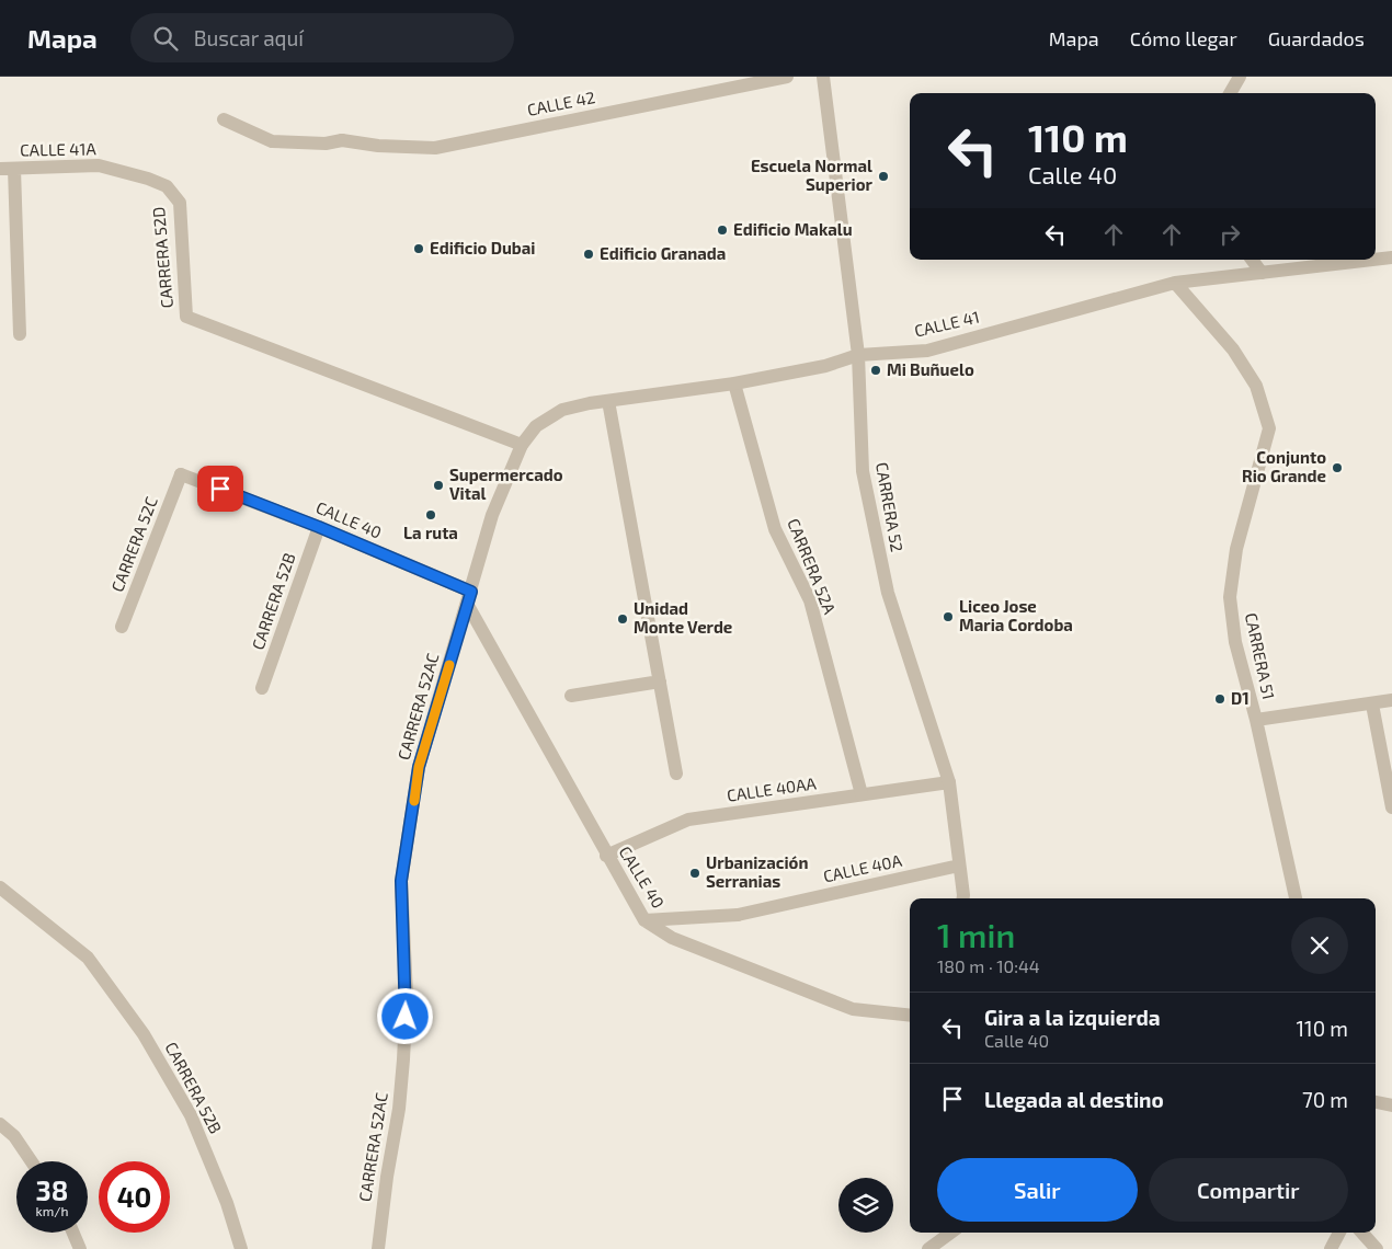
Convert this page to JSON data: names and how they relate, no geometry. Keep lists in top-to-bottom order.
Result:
{
  "streets": {
    "street": [
      "CALLE 42",
      "CALLE 41A",
      "CARRERA 52D",
      "CALLE 41",
      "CARRERA 52",
      "CALLE 40",
      "CARRERA 52C",
      "CARRERA 52A",
      "CARRERA 52B",
      "CARRERA 51",
      "CARRERA 52AC",
      "CALLE 40AA",
      "CALLE 40A"
    ]
  },
  "crossings": [
    ["CALLE 41A", "CARRERA 52D"],
    ["CARRERA 52D", "CALLE 41"],
    ["CARRERA 52D", "CARRERA 52AC"],
    ["CALLE 41", "CARRERA 52"],
    ["CALLE 41", "CARRERA 52A"],
    ["CALLE 41", "CARRERA 51"],
    ["CALLE 41", "CARRERA 52AC"],
    ["CARRERA 52", "CALLE 40AA"],
    ["CARRERA 52", "CALLE 40A"],
    ["CALLE 40", "CARRERA 52C"],
    ["CALLE 40", "CARRERA 52B"],
    ["CALLE 40", "CARRERA 52AC"],
    ["CALLE 40", "CALLE 40AA"],
    ["CALLE 40", "CALLE 40A"],
    ["CARRERA 52A", "CALLE 40AA"]
  ],
  "places": [
    "Escuela Normal Superior",
    "Edificio Makalu",
    "Edificio Dubai",
    "Edificio Granada",
    "Mi Buñuelo",
    "Conjunto Rio Grande",
    "Supermercado Vital",
    "La ruta",
    "Liceo Jose Maria Cordoba",
    "Unidad Monte Verde",
    "D1",
    "Urbanización Serranias"
  ],
  "page": {
    "header": "Mapa",
    "search": "Buscar aquí",
    "nav": ["Mapa", "Cómo llegar", "Guardados"],
    "turn": ["110 m", "Calle 40"],
    "heading": ["1 min", "180 m · 10:44"],
    "list": [
      {
        "name": "Gira a la izquierda",
        "note": "Calle 40",
        "value": "110 m"
      },
      {
        "name": "Llegada al destino",
        "value": "70 m"
      }
    ],
    "buttons": ["Salir", "Compartir"],
    "speed": "38 km/h",
    "limit": "40"
  }
}
